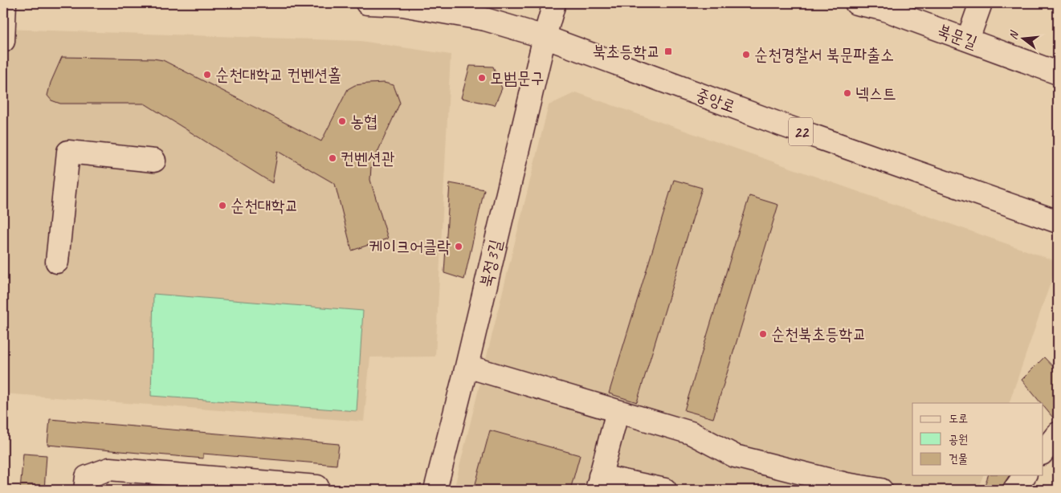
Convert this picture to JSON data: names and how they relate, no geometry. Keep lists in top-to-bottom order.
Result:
{
  "streets": {
    "street": [
      "북문길",
      "중앙로",
      "22",
      "북정3길"
    ]
  },
  "crossings": [
    ["중앙로", "북정3길"]
  ],
  "places": {
    "transit": ["북초등학교"],
    "other": [
      "순천경찰서 북문파출소",
      "순천대학교 컨벤션홀",
      "모범문구",
      "넥스트",
      "농협",
      "컨벤션관",
      "순천대학교",
      "케이크어클락",
      "순천북초등학교"
    ]
  },
  "legend": ["도로", "공원", "건물"],
  "north": "left"
}
